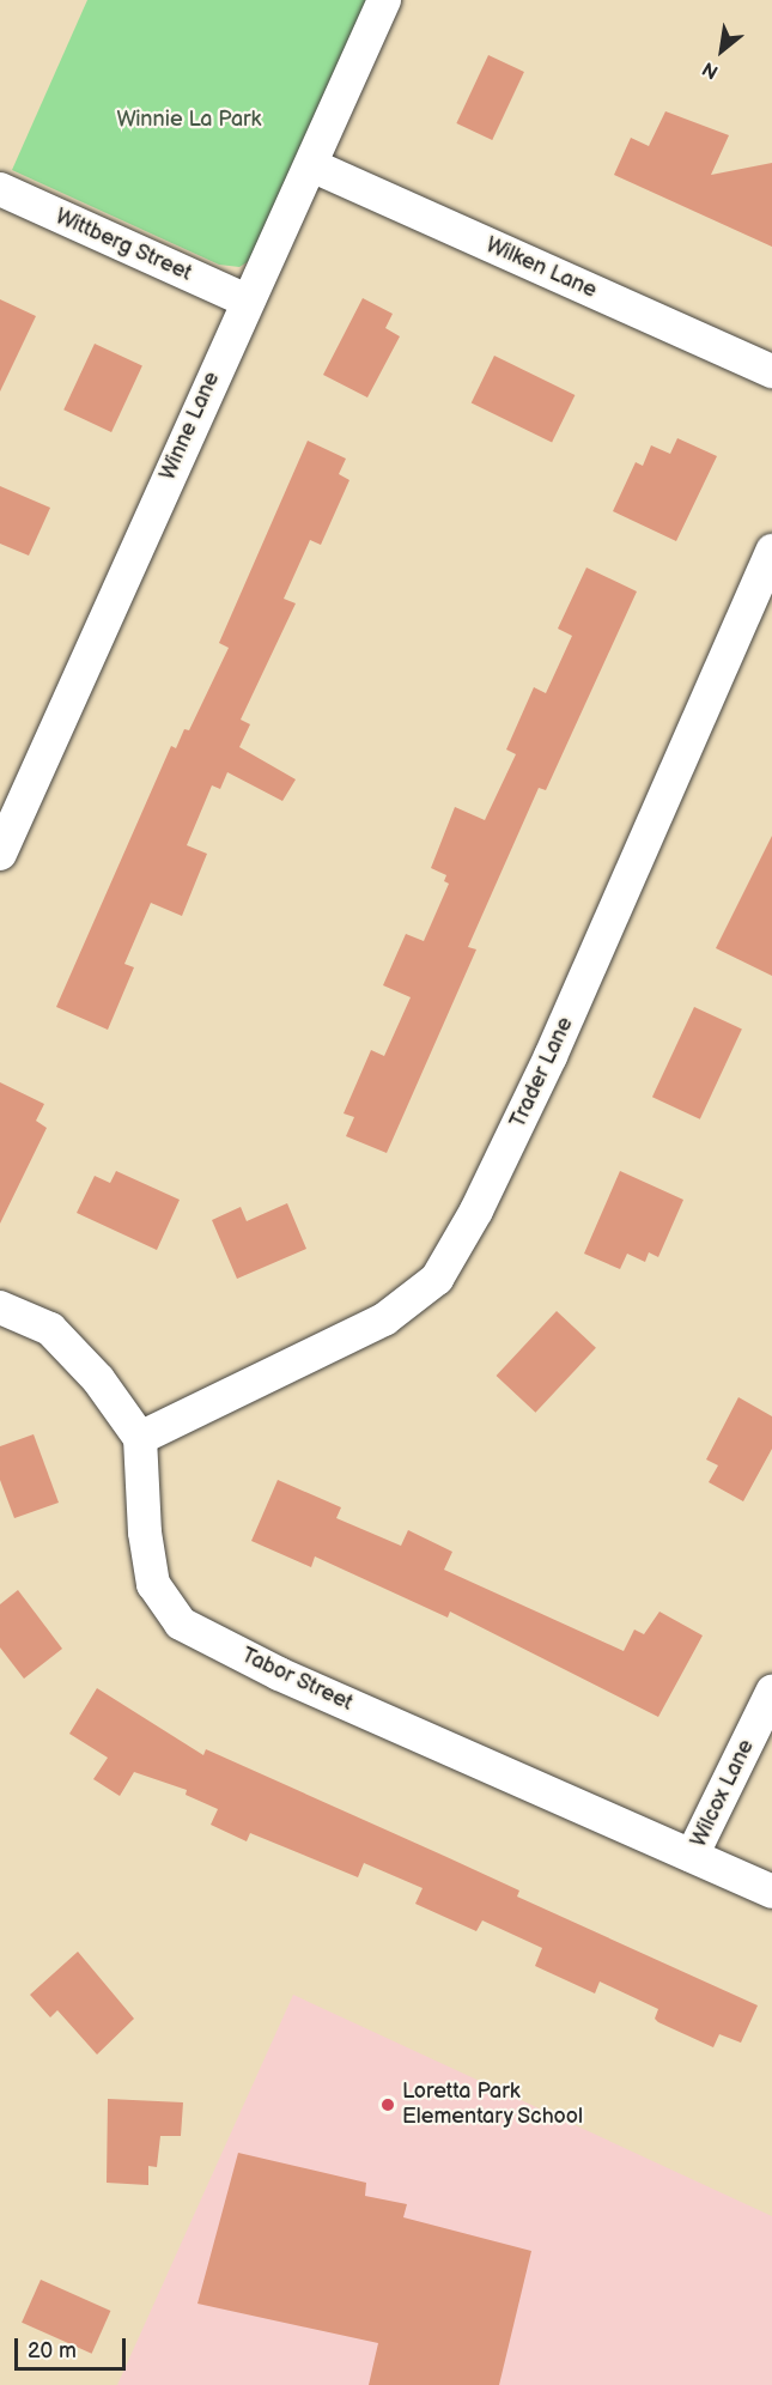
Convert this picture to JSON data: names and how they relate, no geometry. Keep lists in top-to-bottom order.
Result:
{
  "streets": {
    "street": [
      "Wittberg Street",
      "Wilken Lane",
      "Winne Lane",
      "Trader Lane",
      "Tabor Street",
      "Wilcox Lane"
    ]
  },
  "crossings": [
    ["Wittberg Street", "Winne Lane"],
    ["Wilken Lane", "Winne Lane"],
    ["Trader Lane", "Tabor Street"],
    ["Tabor Street", "Wilcox Lane"]
  ],
  "parks": ["Winnie La Park"],
  "places": ["Loretta Park Elementary School"],
  "scale_bar": "20 m",
  "north": "bottom left"
}
